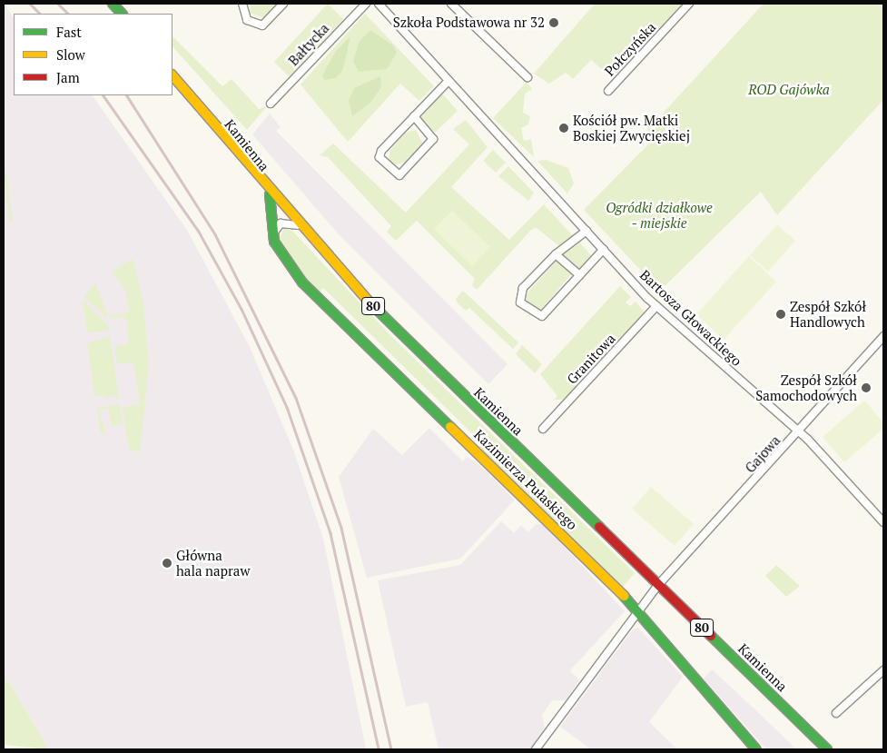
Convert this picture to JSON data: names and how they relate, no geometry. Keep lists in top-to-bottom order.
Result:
{
  "streets": {
    "main road": ["Kamienna", "80", "Kazimierza Pułaskiego"],
    "street": [
      "Bałtycka",
      "Połczyńska",
      "Bartosza Głowackiego",
      "Granitowa",
      "Gajowa"
    ]
  },
  "crossings": [
    ["Kamienna", "Gajowa"],
    ["Kamienna", "Kazimierza Pułaskiego"],
    ["Bartosza Głowackiego", "Granitowa"],
    ["Bartosza Głowackiego", "Gajowa"],
    ["Gajowa", "Kazimierza Pułaskiego"]
  ],
  "parks": ["ROD Gajówka", "Ogródki działkowe - miejskie"],
  "places": [
    "Szkoła Podstawowa nr 32",
    "Kościół pw. Matki Boskiej Zwycięskiej",
    "Zespół Szkół Handlowych",
    "Zespół Szkół Samochodowych",
    "Główna hala napraw"
  ],
  "legend": ["Fast", "Slow", "Jam"]
}
